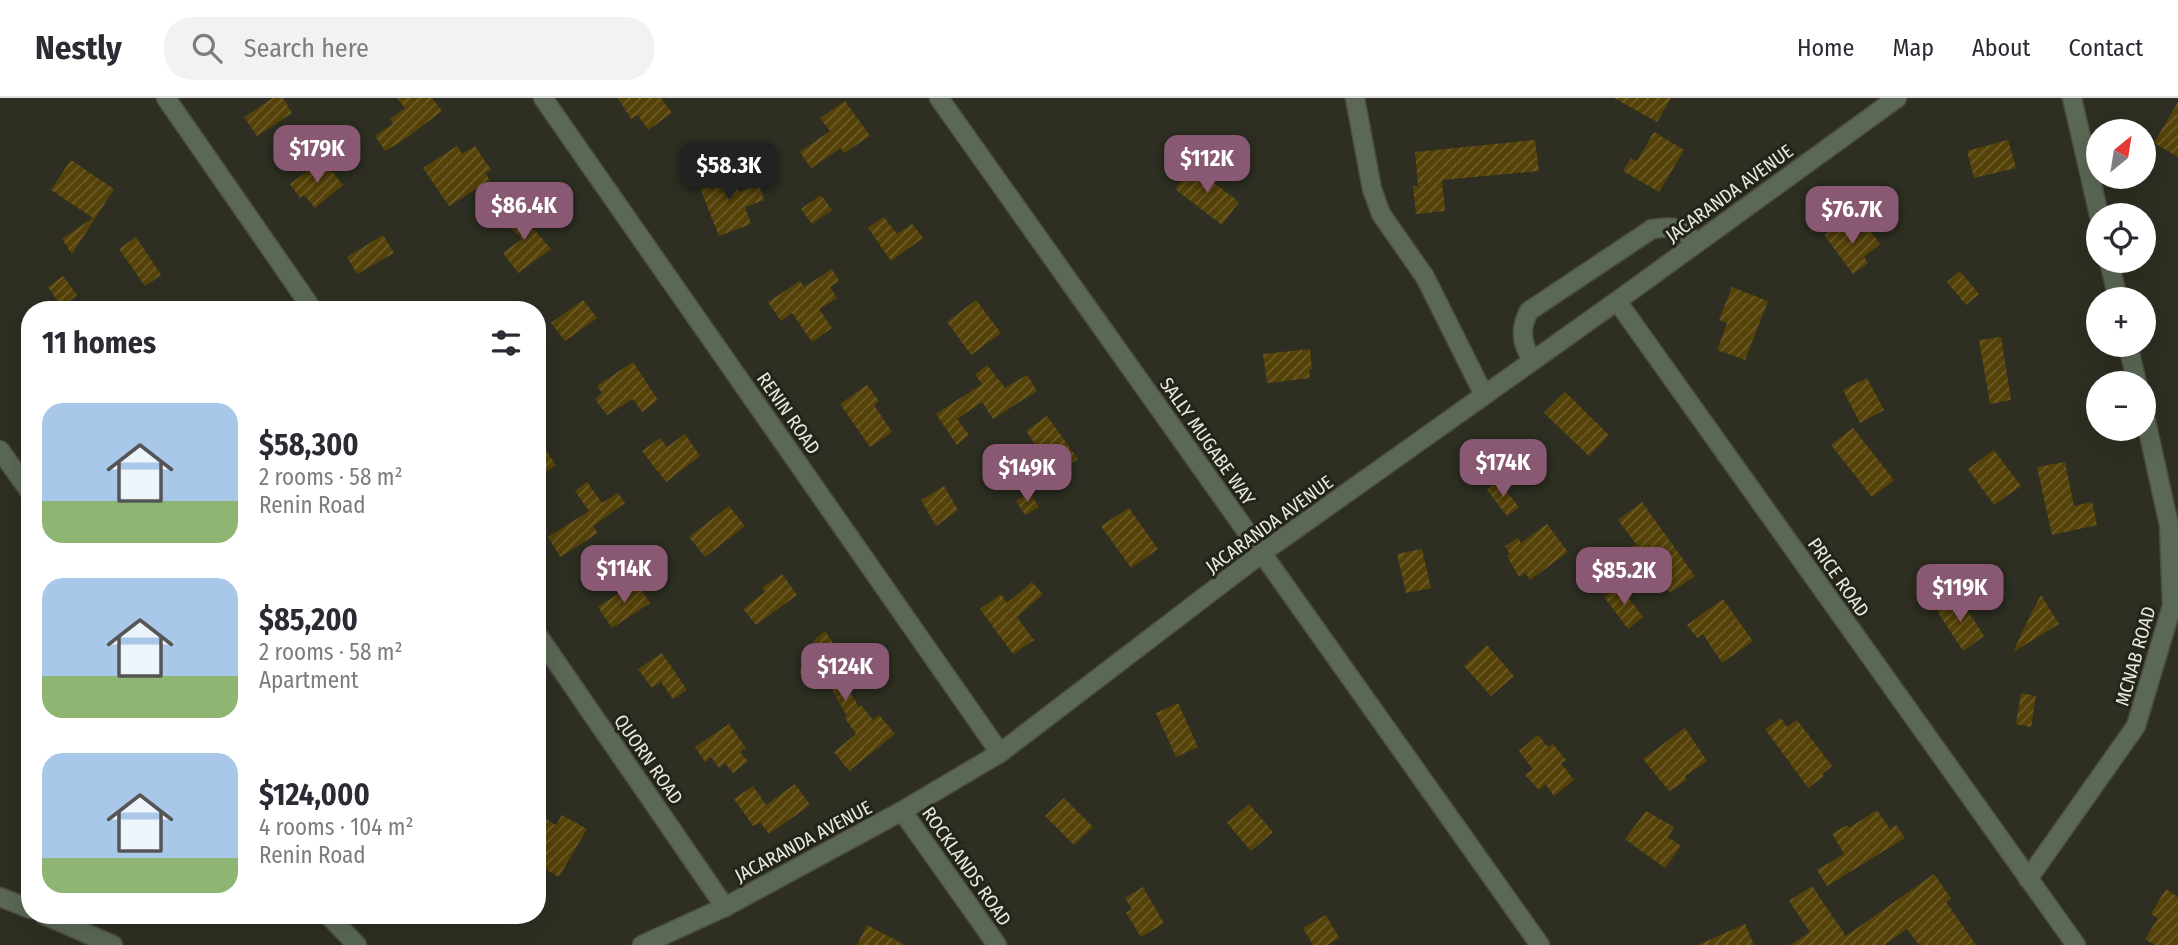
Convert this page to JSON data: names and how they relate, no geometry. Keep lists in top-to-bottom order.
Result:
{
  "streets": {
    "street": [
      "JACARANDA AVENUE",
      "RENIN ROAD",
      "SALLY MUGABE WAY",
      "PRICE ROAD",
      "MCNAB ROAD",
      "QUORN ROAD",
      "ROCKLANDS ROAD"
    ]
  },
  "crossings": [
    ["JACARANDA AVENUE", "RENIN ROAD"],
    ["JACARANDA AVENUE", "SALLY MUGABE WAY"],
    ["JACARANDA AVENUE", "PRICE ROAD"],
    ["JACARANDA AVENUE", "QUORN ROAD"],
    ["JACARANDA AVENUE", "ROCKLANDS ROAD"],
    ["PRICE ROAD", "MCNAB ROAD"]
  ],
  "north": "top right",
  "page": {
    "header": "Nestly",
    "search": "Search here",
    "nav": [
      "Home",
      "Map",
      "About",
      "Contact"
    ],
    "map_buttons": ["+", "−"],
    "price": [
      "$179K",
      "$112K",
      "$58.3K",
      "$86.4K",
      "$76.7K",
      "$174K",
      "$149K",
      "$114K",
      "$85.2K",
      "$119K",
      "$124K"
    ],
    "heading": "11 homes",
    "list": [
      {
        "name": "$58,300",
        "note": "2 rooms · 58 m² · Renin Road"
      },
      {
        "name": "$85,200",
        "note": "2 rooms · 58 m² · Apartment"
      },
      {
        "name": "$124,000",
        "note": "4 rooms · 104 m² · Renin Road"
      }
    ]
  }
}
